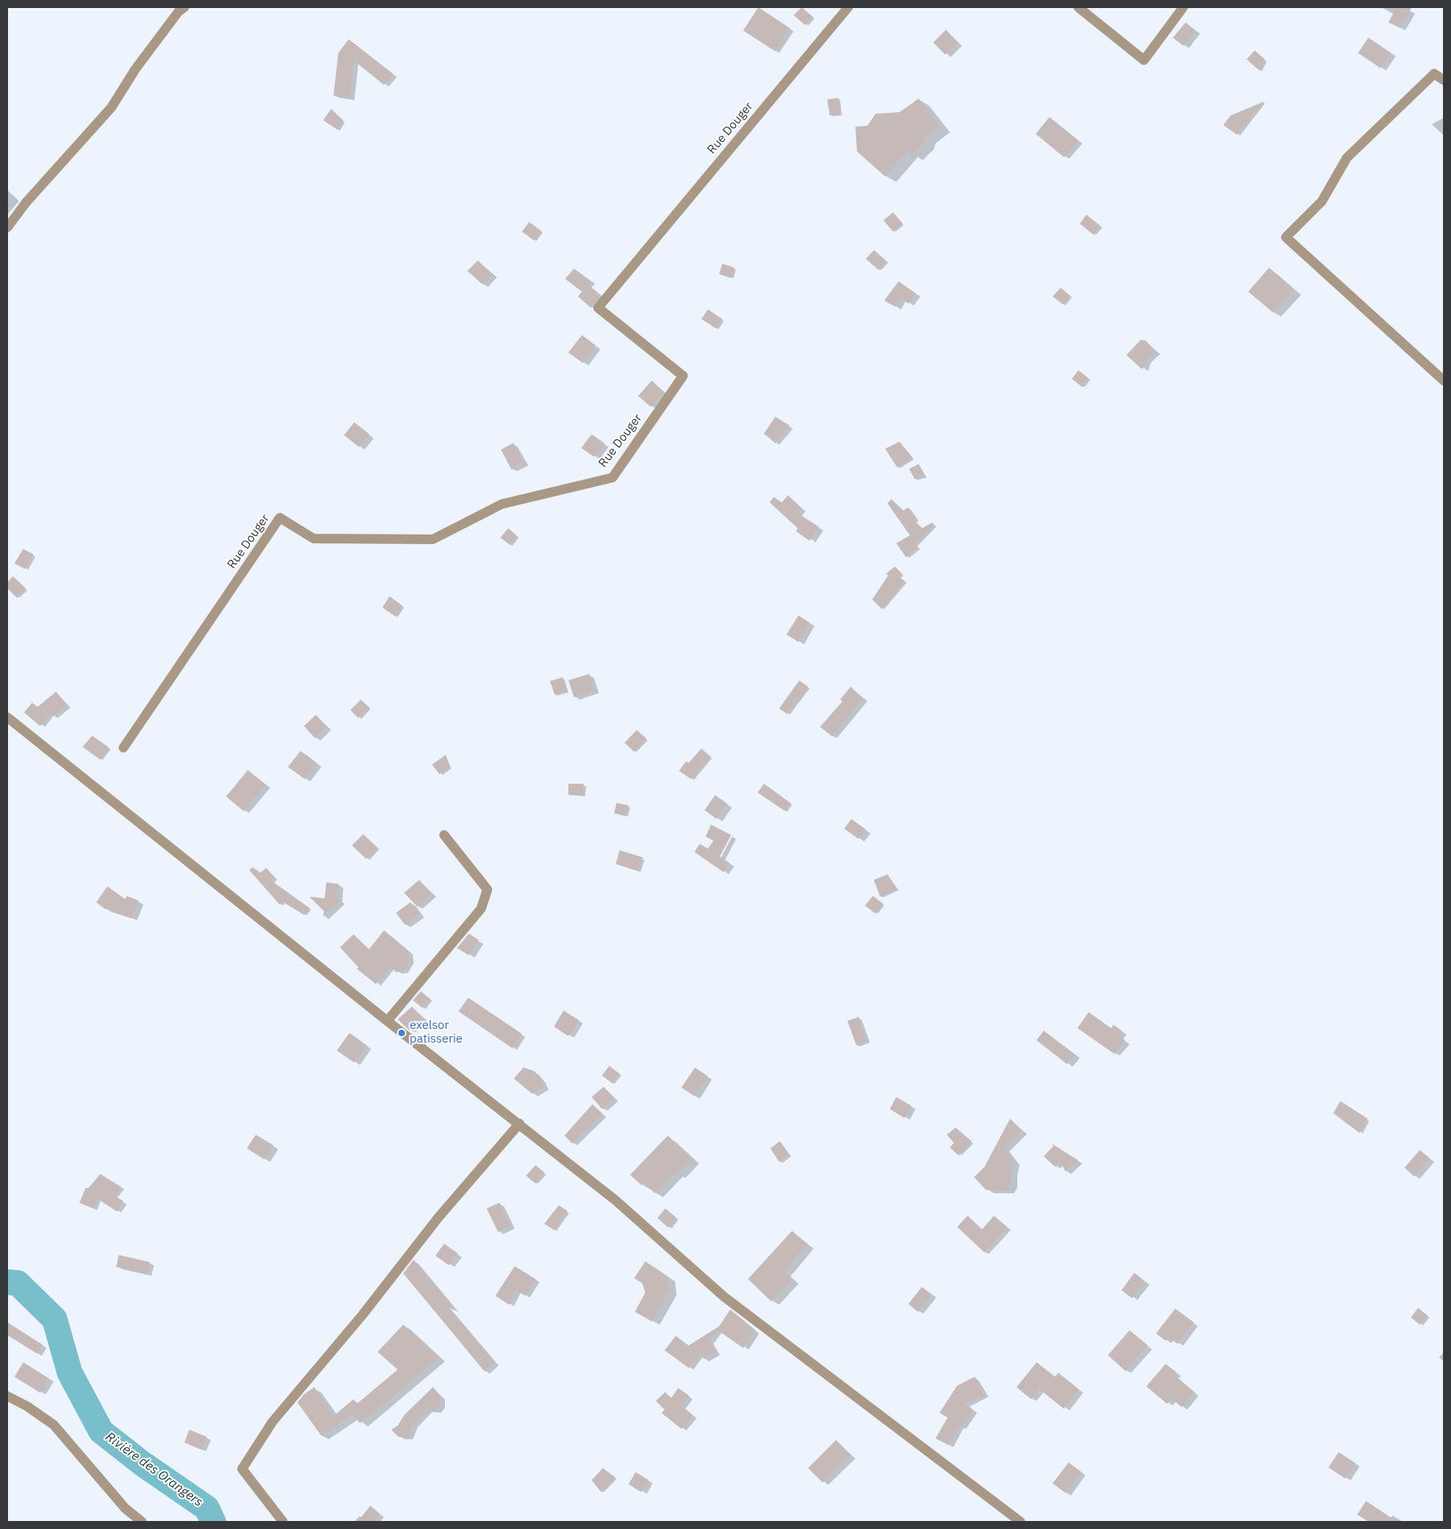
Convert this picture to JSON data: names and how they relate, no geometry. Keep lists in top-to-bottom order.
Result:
{
  "streets": {
    "street": ["Rue Douger"]
  },
  "water": ["Rivière des Orangers"],
  "places": ["exelsor patisserie"]
}
